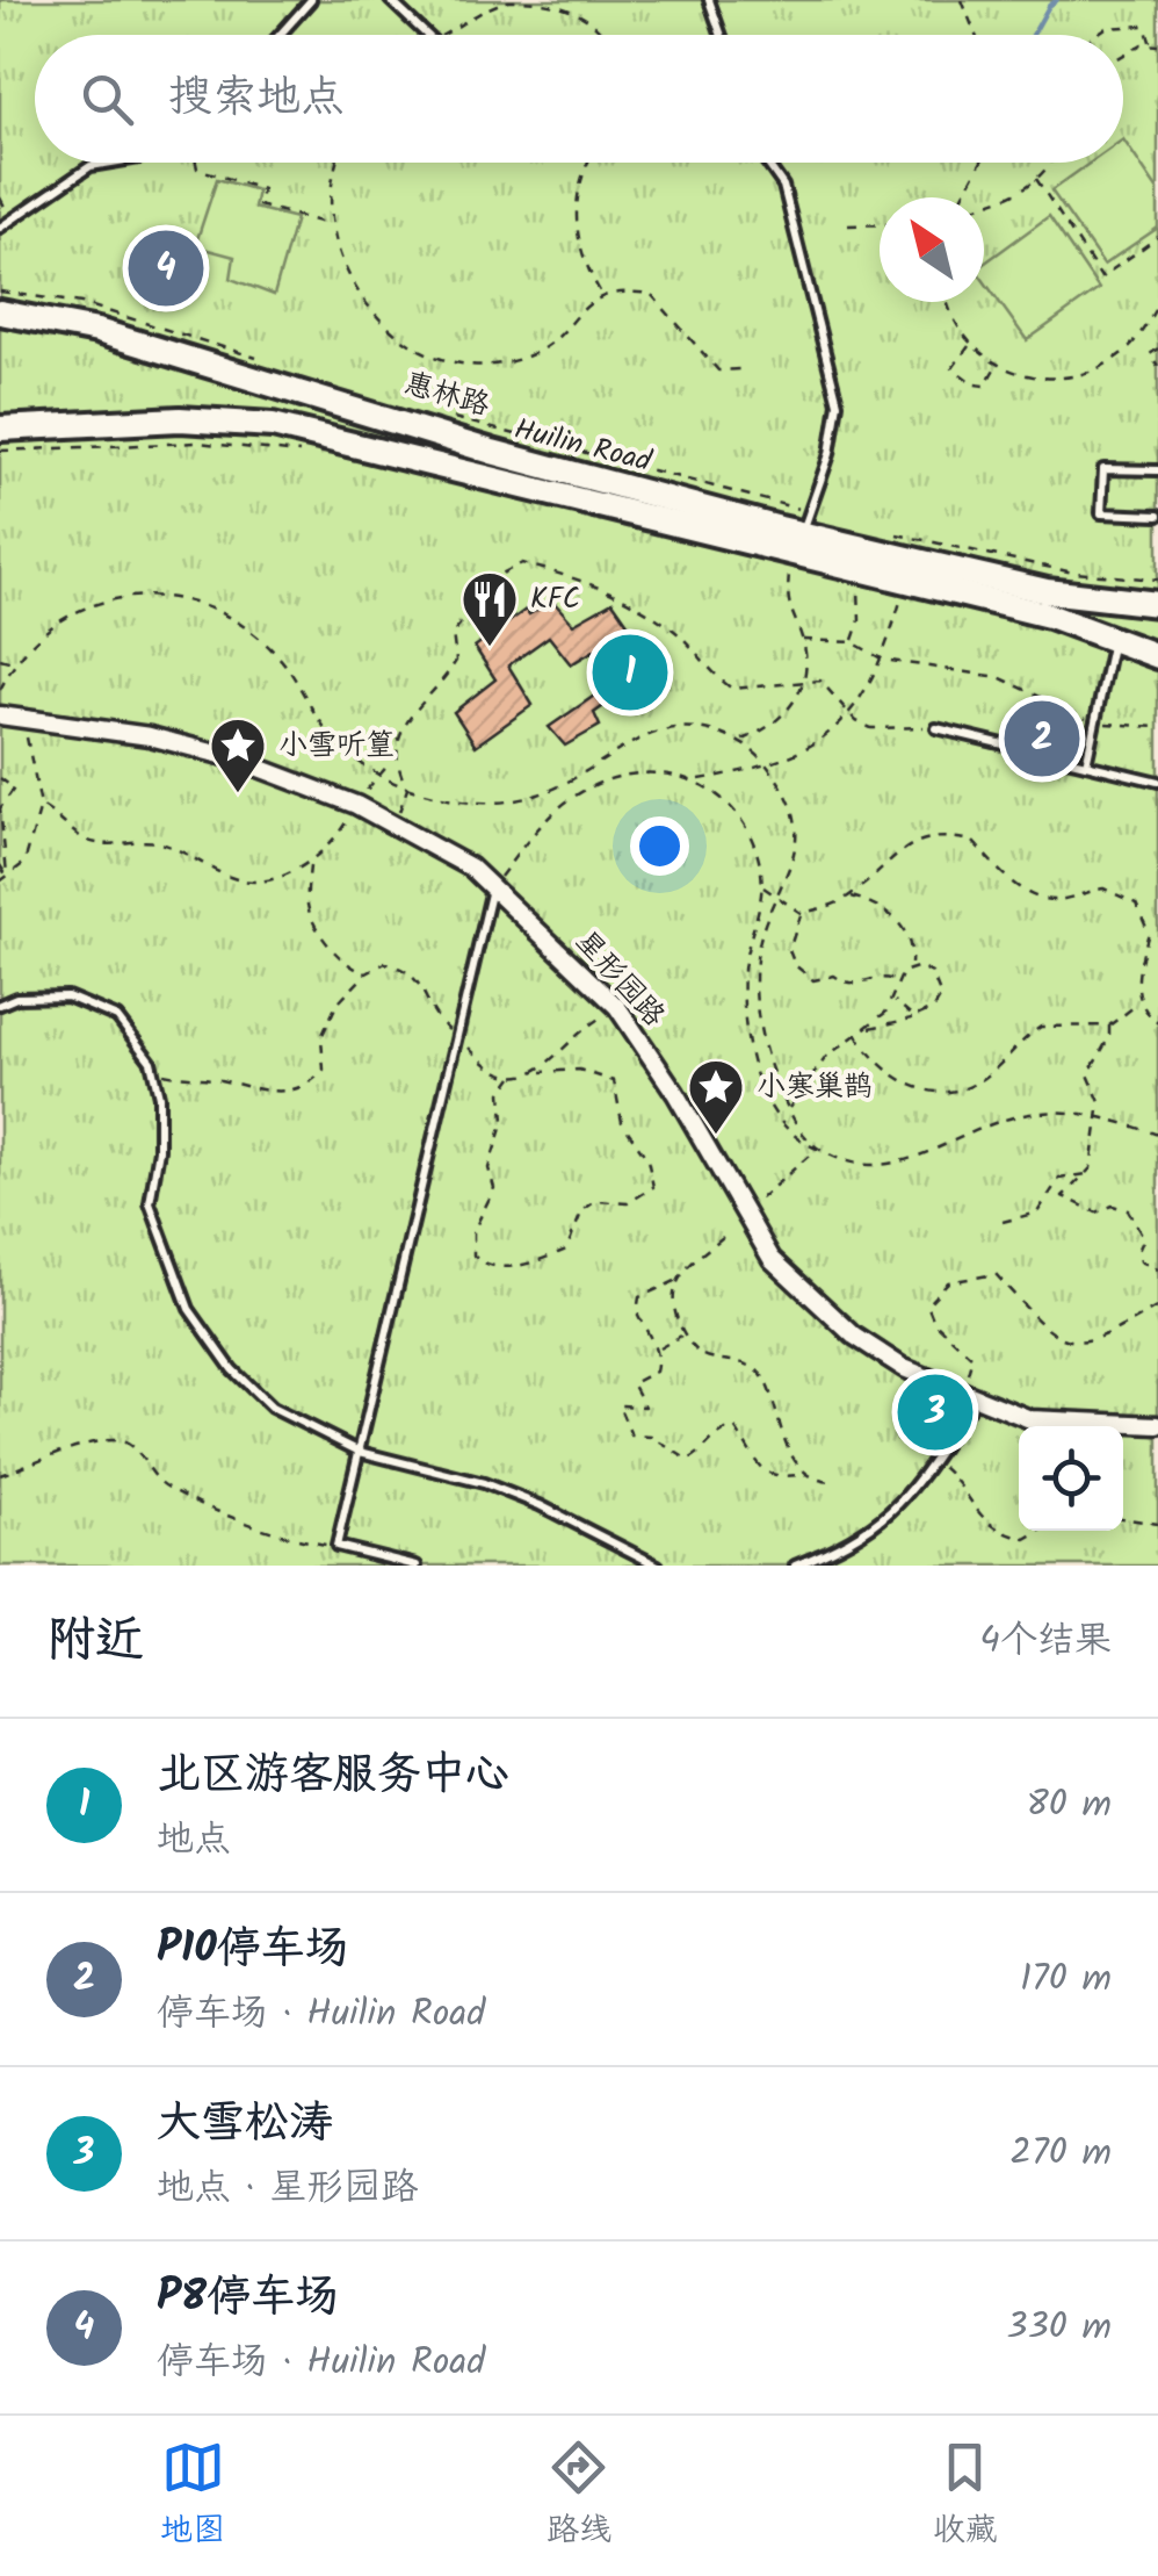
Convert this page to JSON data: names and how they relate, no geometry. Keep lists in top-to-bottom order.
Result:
{
  "streets": {
    "main road": ["Huilin Road"],
    "street": ["星形园路"],
    "path": ["惠林路"]
  },
  "crossings": [
    ["惠林路", "Huilin Road"]
  ],
  "places": {
    "restaurant": ["KFC"],
    "place": ["小雪听篁", "小寒巢鹊"]
  },
  "north": "top left",
  "page": {
    "search": "搜索地点",
    "pins": [
      "4",
      "1",
      "2",
      "3"
    ],
    "heading": ["附近", "4个结果"],
    "list": [
      {
        "mark": "1",
        "name": "北区游客服务中心",
        "note": "地点",
        "value": "80 m"
      },
      {
        "mark": "2",
        "name": "P10停车场",
        "note": "停车场 · Huilin Road",
        "value": "170 m"
      },
      {
        "mark": "3",
        "name": "大雪松涛",
        "note": "地点 · 星形园路",
        "value": "270 m"
      },
      {
        "mark": "4",
        "name": "P8停车场",
        "note": "停车场 · Huilin Road",
        "value": "330 m"
      }
    ],
    "nav": ["地图", "路线", "收藏"]
  }
}
